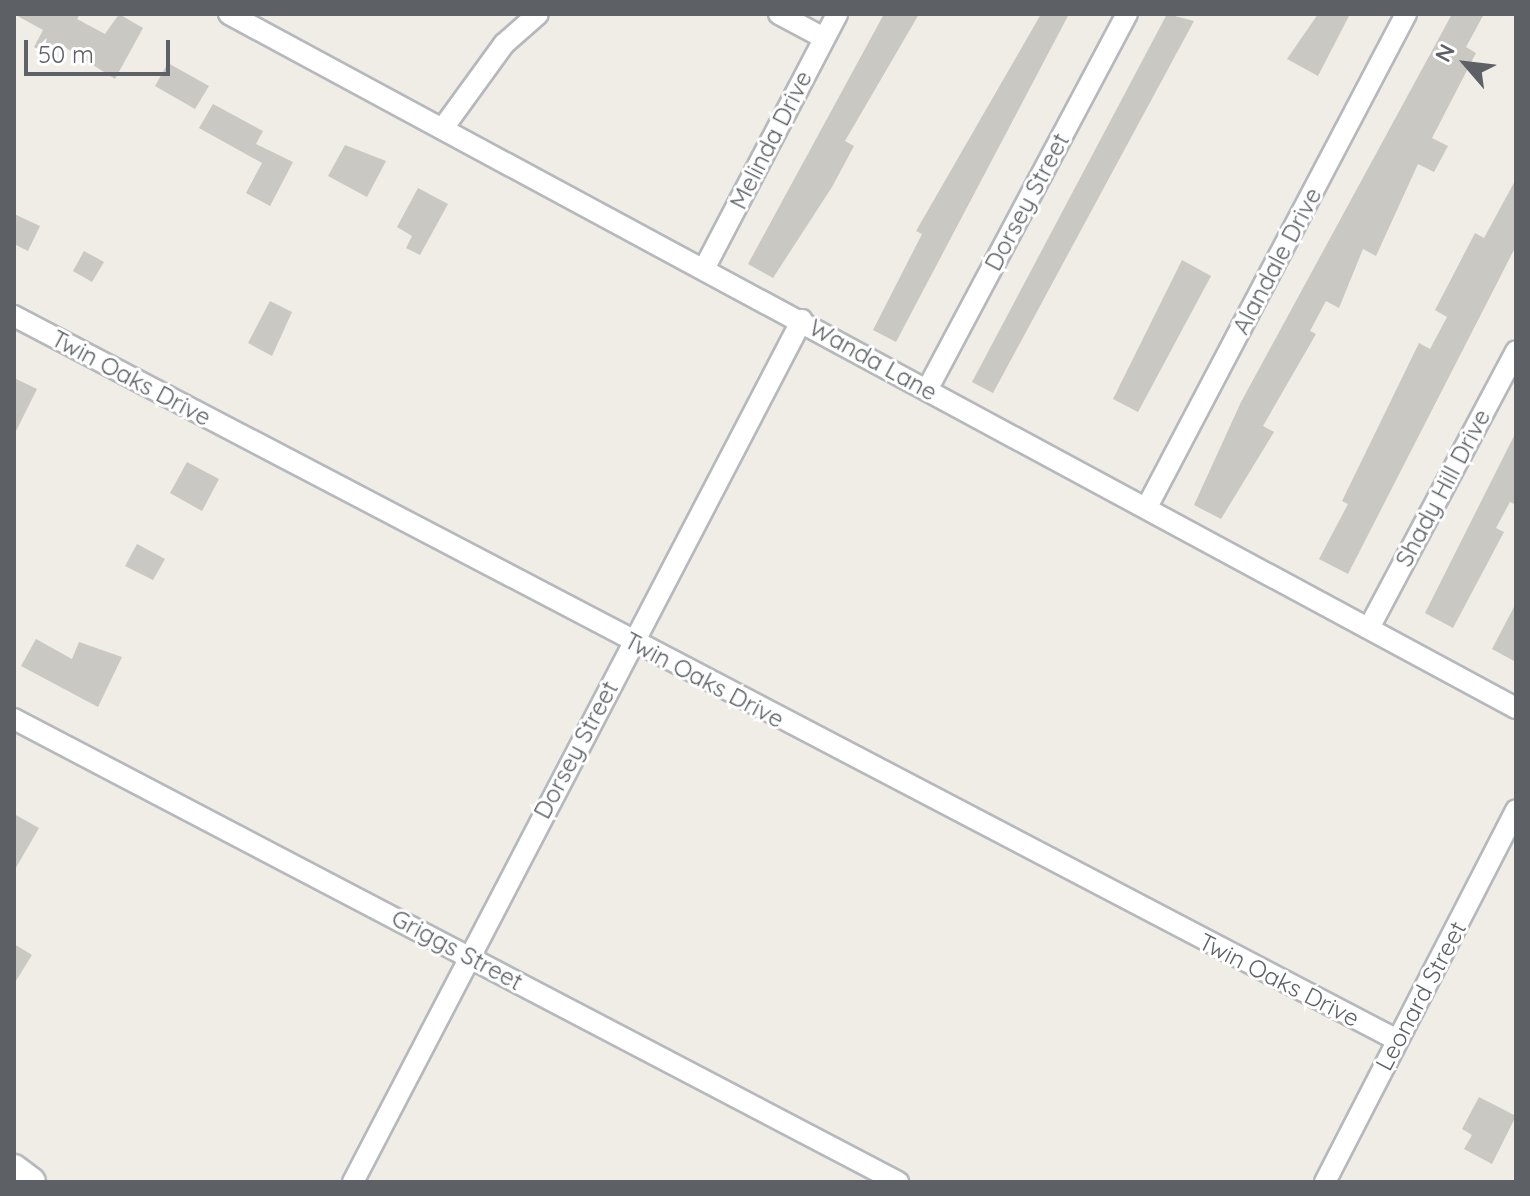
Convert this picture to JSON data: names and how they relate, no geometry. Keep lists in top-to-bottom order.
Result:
{
  "streets": {
    "street": [
      "Melinda Drive",
      "Dorsey Street",
      "Alandale Drive",
      "Wanda Lane",
      "Twin Oaks Drive",
      "Shady Hill Drive",
      "Griggs Street",
      "Leonard Street"
    ]
  },
  "crossings": [
    ["Melinda Drive", "Wanda Lane"],
    ["Dorsey Street", "Wanda Lane"],
    ["Dorsey Street", "Twin Oaks Drive"],
    ["Dorsey Street", "Griggs Street"],
    ["Alandale Drive", "Wanda Lane"],
    ["Wanda Lane", "Shady Hill Drive"],
    ["Twin Oaks Drive", "Leonard Street"]
  ],
  "scale_bar": "50 m",
  "north": "top left"
}
